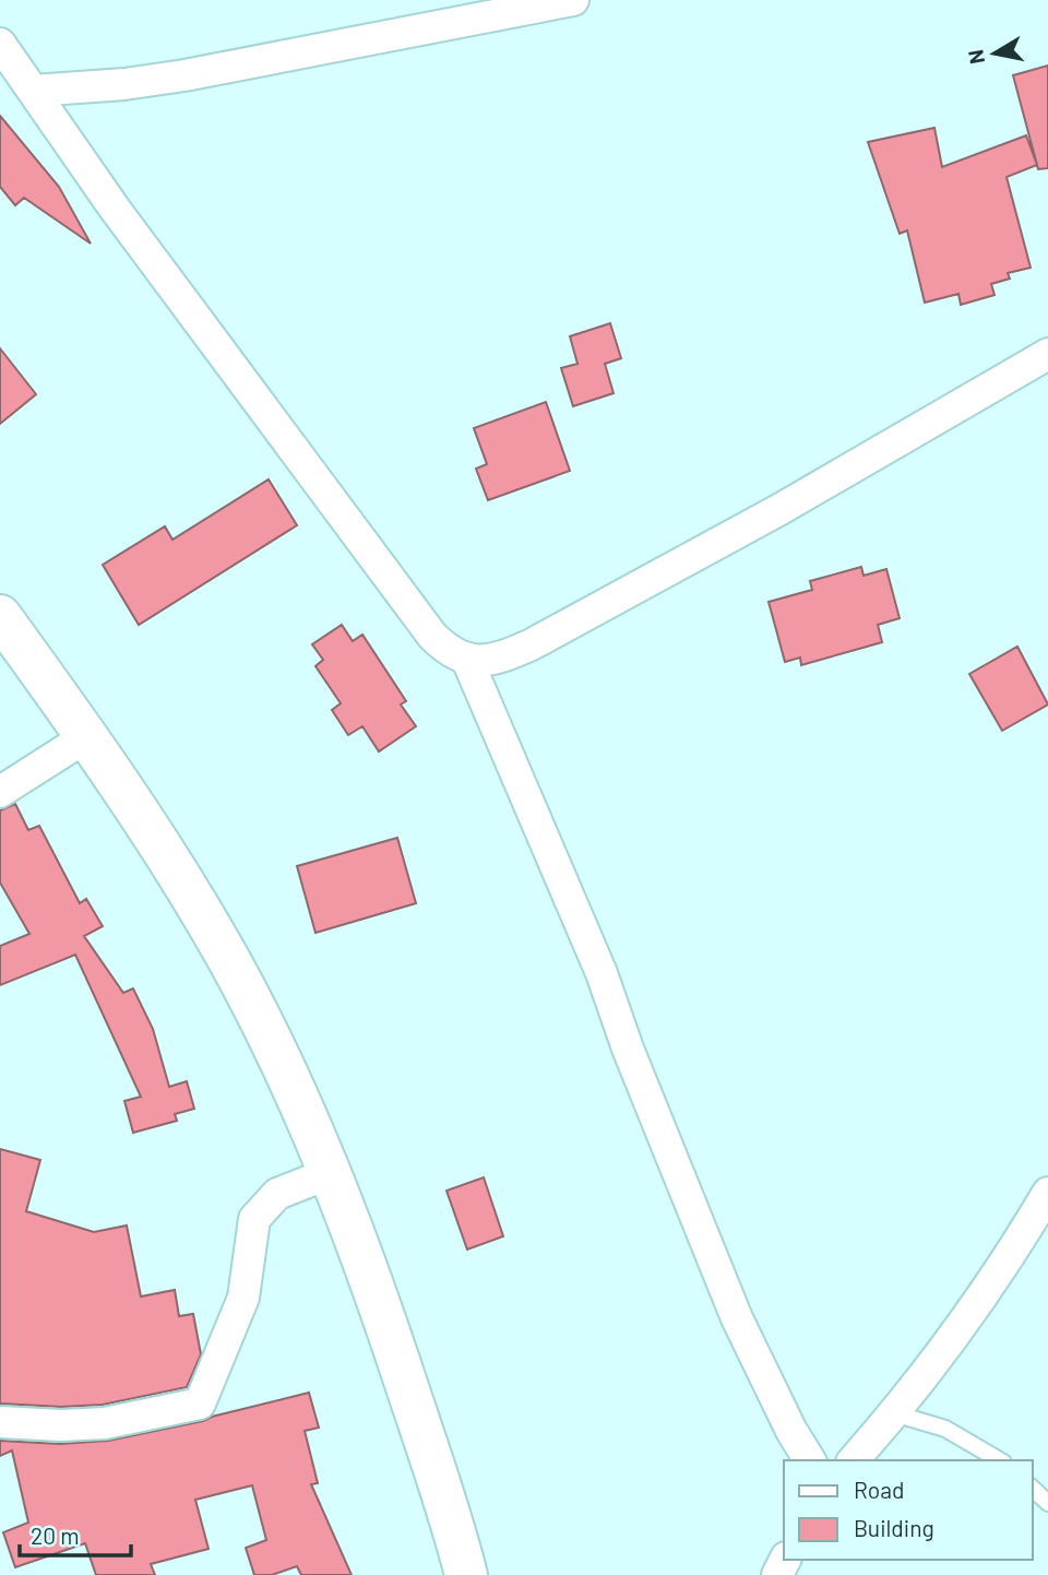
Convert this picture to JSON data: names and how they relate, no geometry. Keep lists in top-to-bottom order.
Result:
{
  "legend": ["Road", "Building"],
  "scale_bar": "20 m",
  "north": "left"
}
